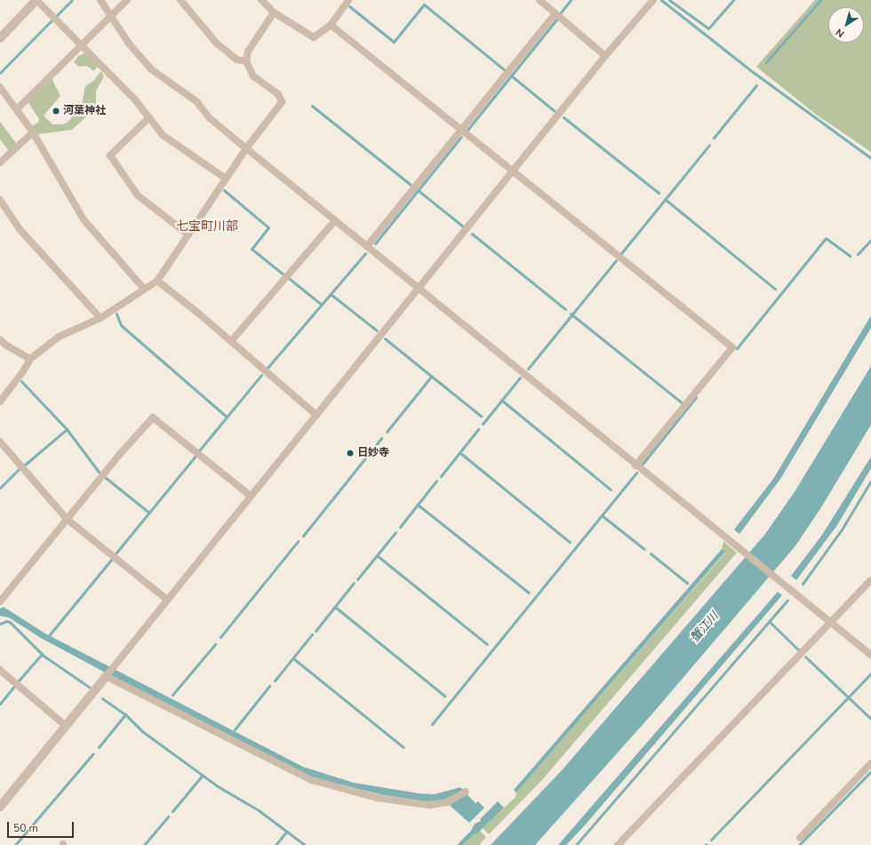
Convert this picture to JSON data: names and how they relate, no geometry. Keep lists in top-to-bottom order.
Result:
{
  "districts": ["七宝町川部"],
  "water": ["蟹江川"],
  "places": ["河葉神社", "日妙寺"],
  "scale_bar": "50 m",
  "north": "bottom left"
}
